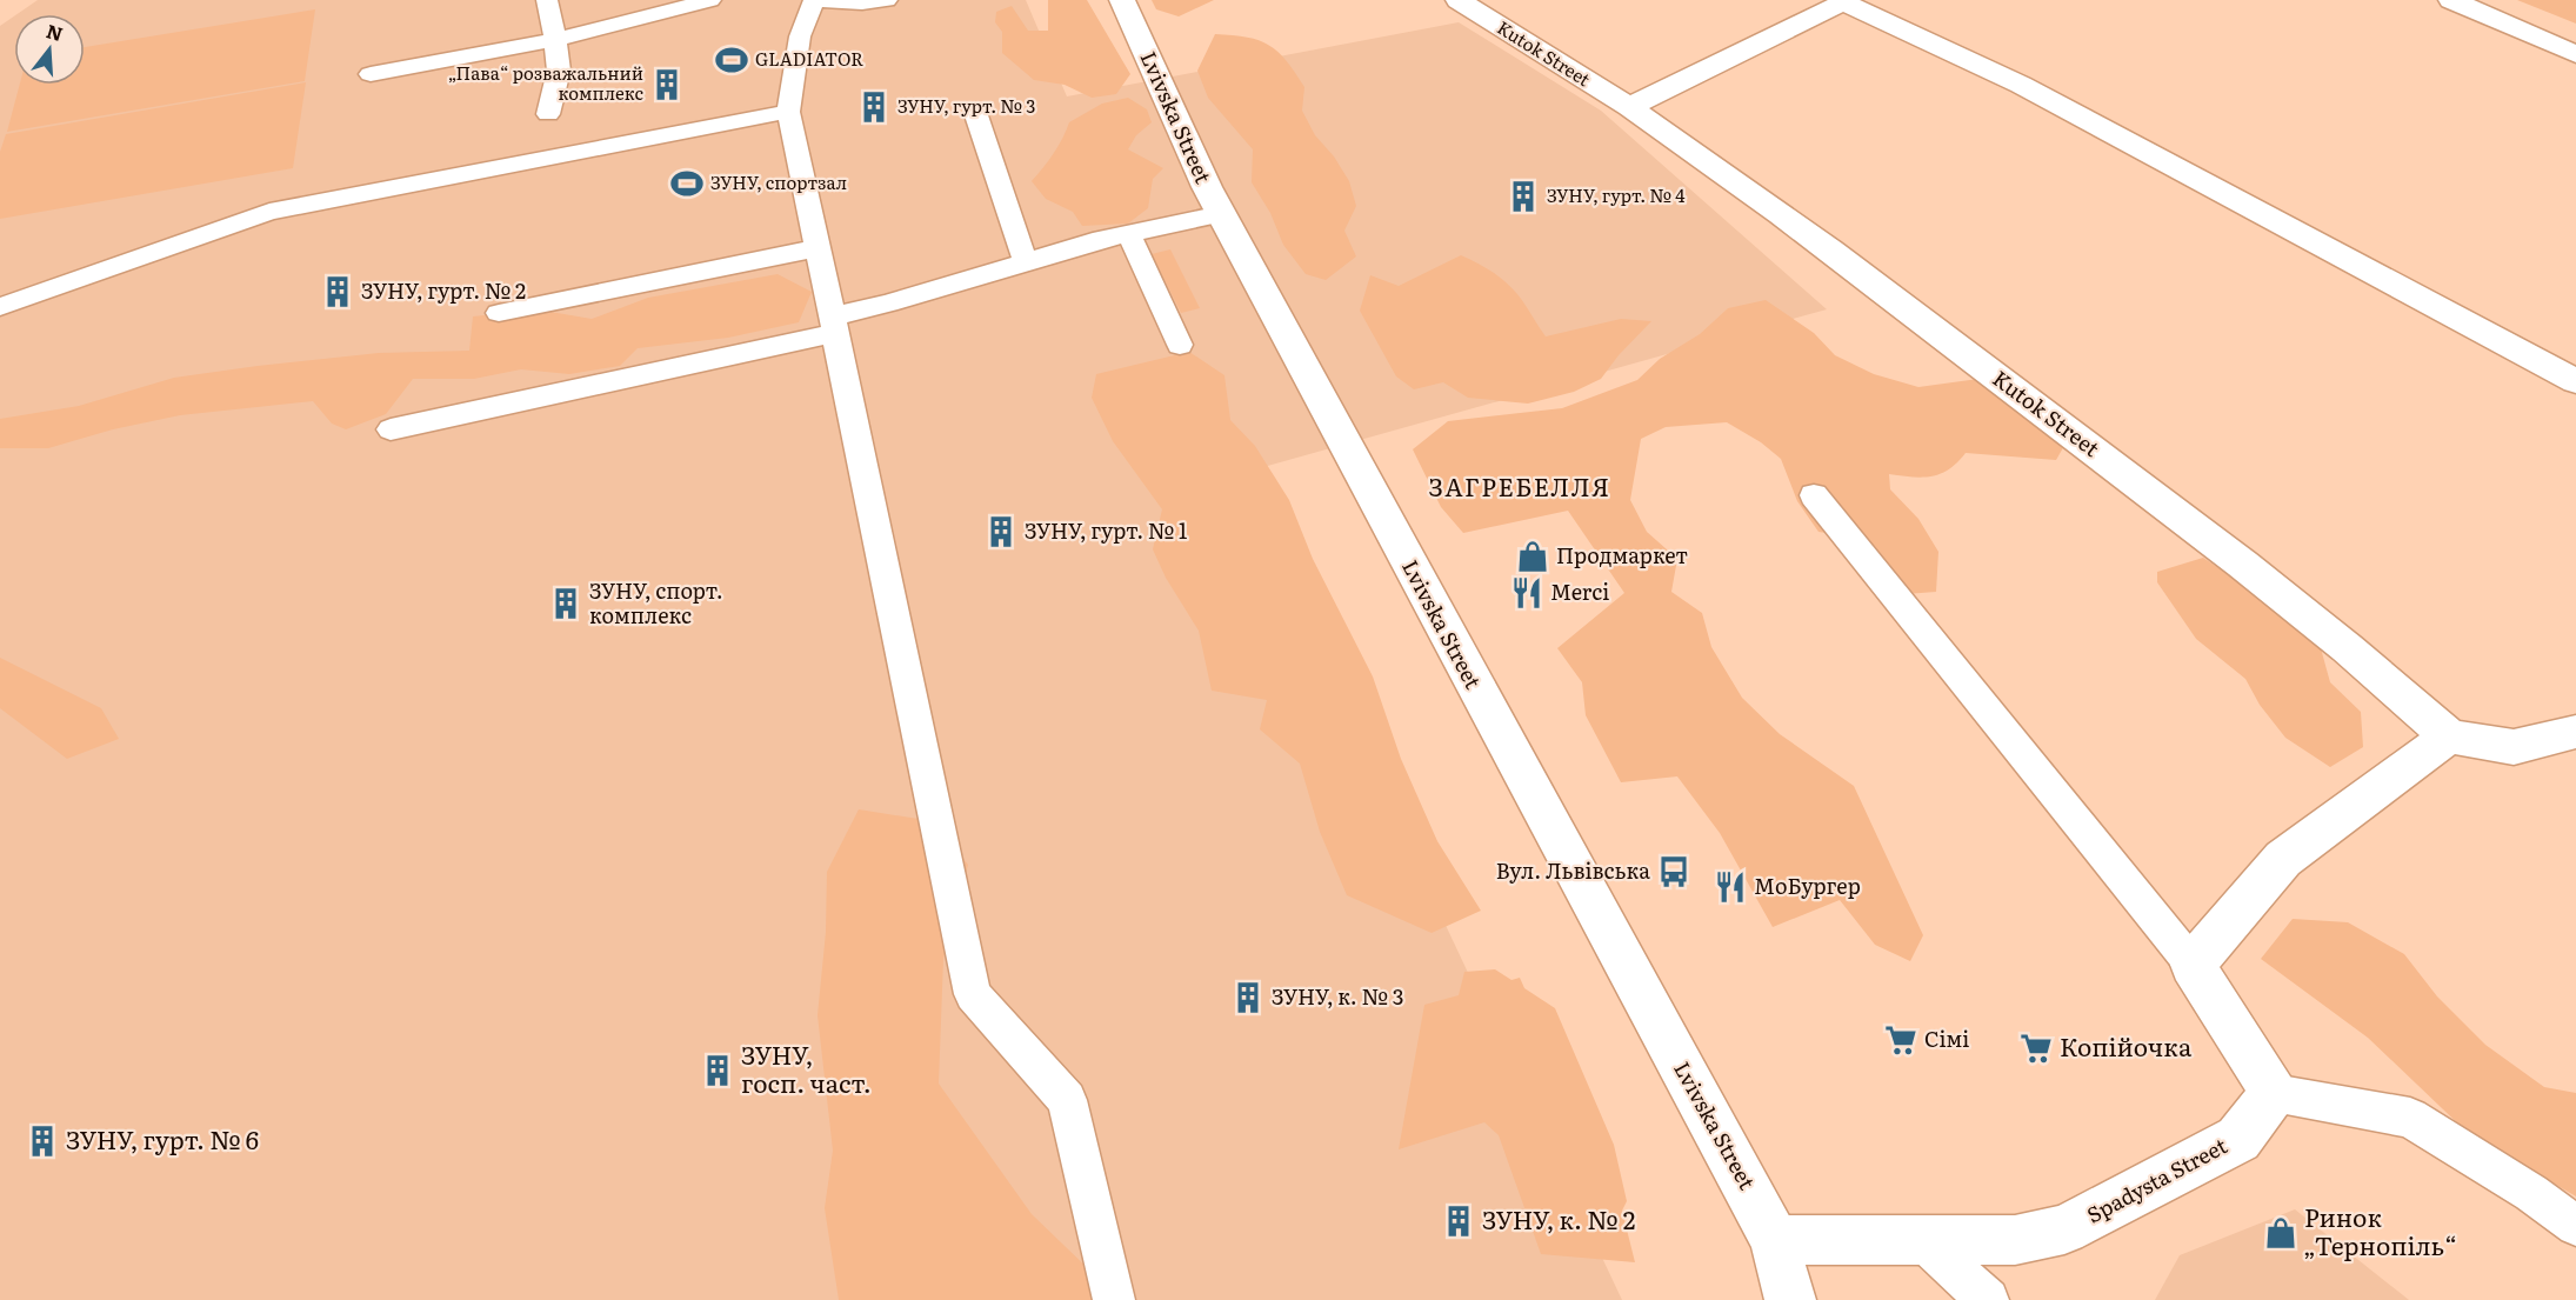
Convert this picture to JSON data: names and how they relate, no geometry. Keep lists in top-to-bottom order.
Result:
{
  "streets": {
    "street": ["Kutok Street", "Lvivska Street", "Spadysta Street"]
  },
  "crossings": [
    ["Lvivska Street", "Spadysta Street"]
  ],
  "districts": ["ЗАГРЕБЕЛЛЯ"],
  "places": {
    "sports": ["GLADIATOR", "ЗУНУ, спортзал"],
    "building": [
      "„Пава“ розважальний комплекс",
      "ЗУНУ, гурт. № 3",
      "ЗУНУ, гурт. № 4",
      "ЗУНУ, гурт. № 2",
      "ЗУНУ, гурт. № 1",
      "ЗУНУ, спорт. комплекс",
      "ЗУНУ, к. № 3",
      "ЗУНУ, госп. част.",
      "ЗУНУ, гурт. № 6",
      "ЗУНУ, к. № 2"
    ],
    "shop": ["Продмаркет", "Ринок „Тернопіль“"],
    "restaurant": ["Merci", "МоБургер"],
    "bus stop": ["Вул. Львівська"],
    "supermarket": ["Сімі", "Копійочка"]
  },
  "north": "top"
}
